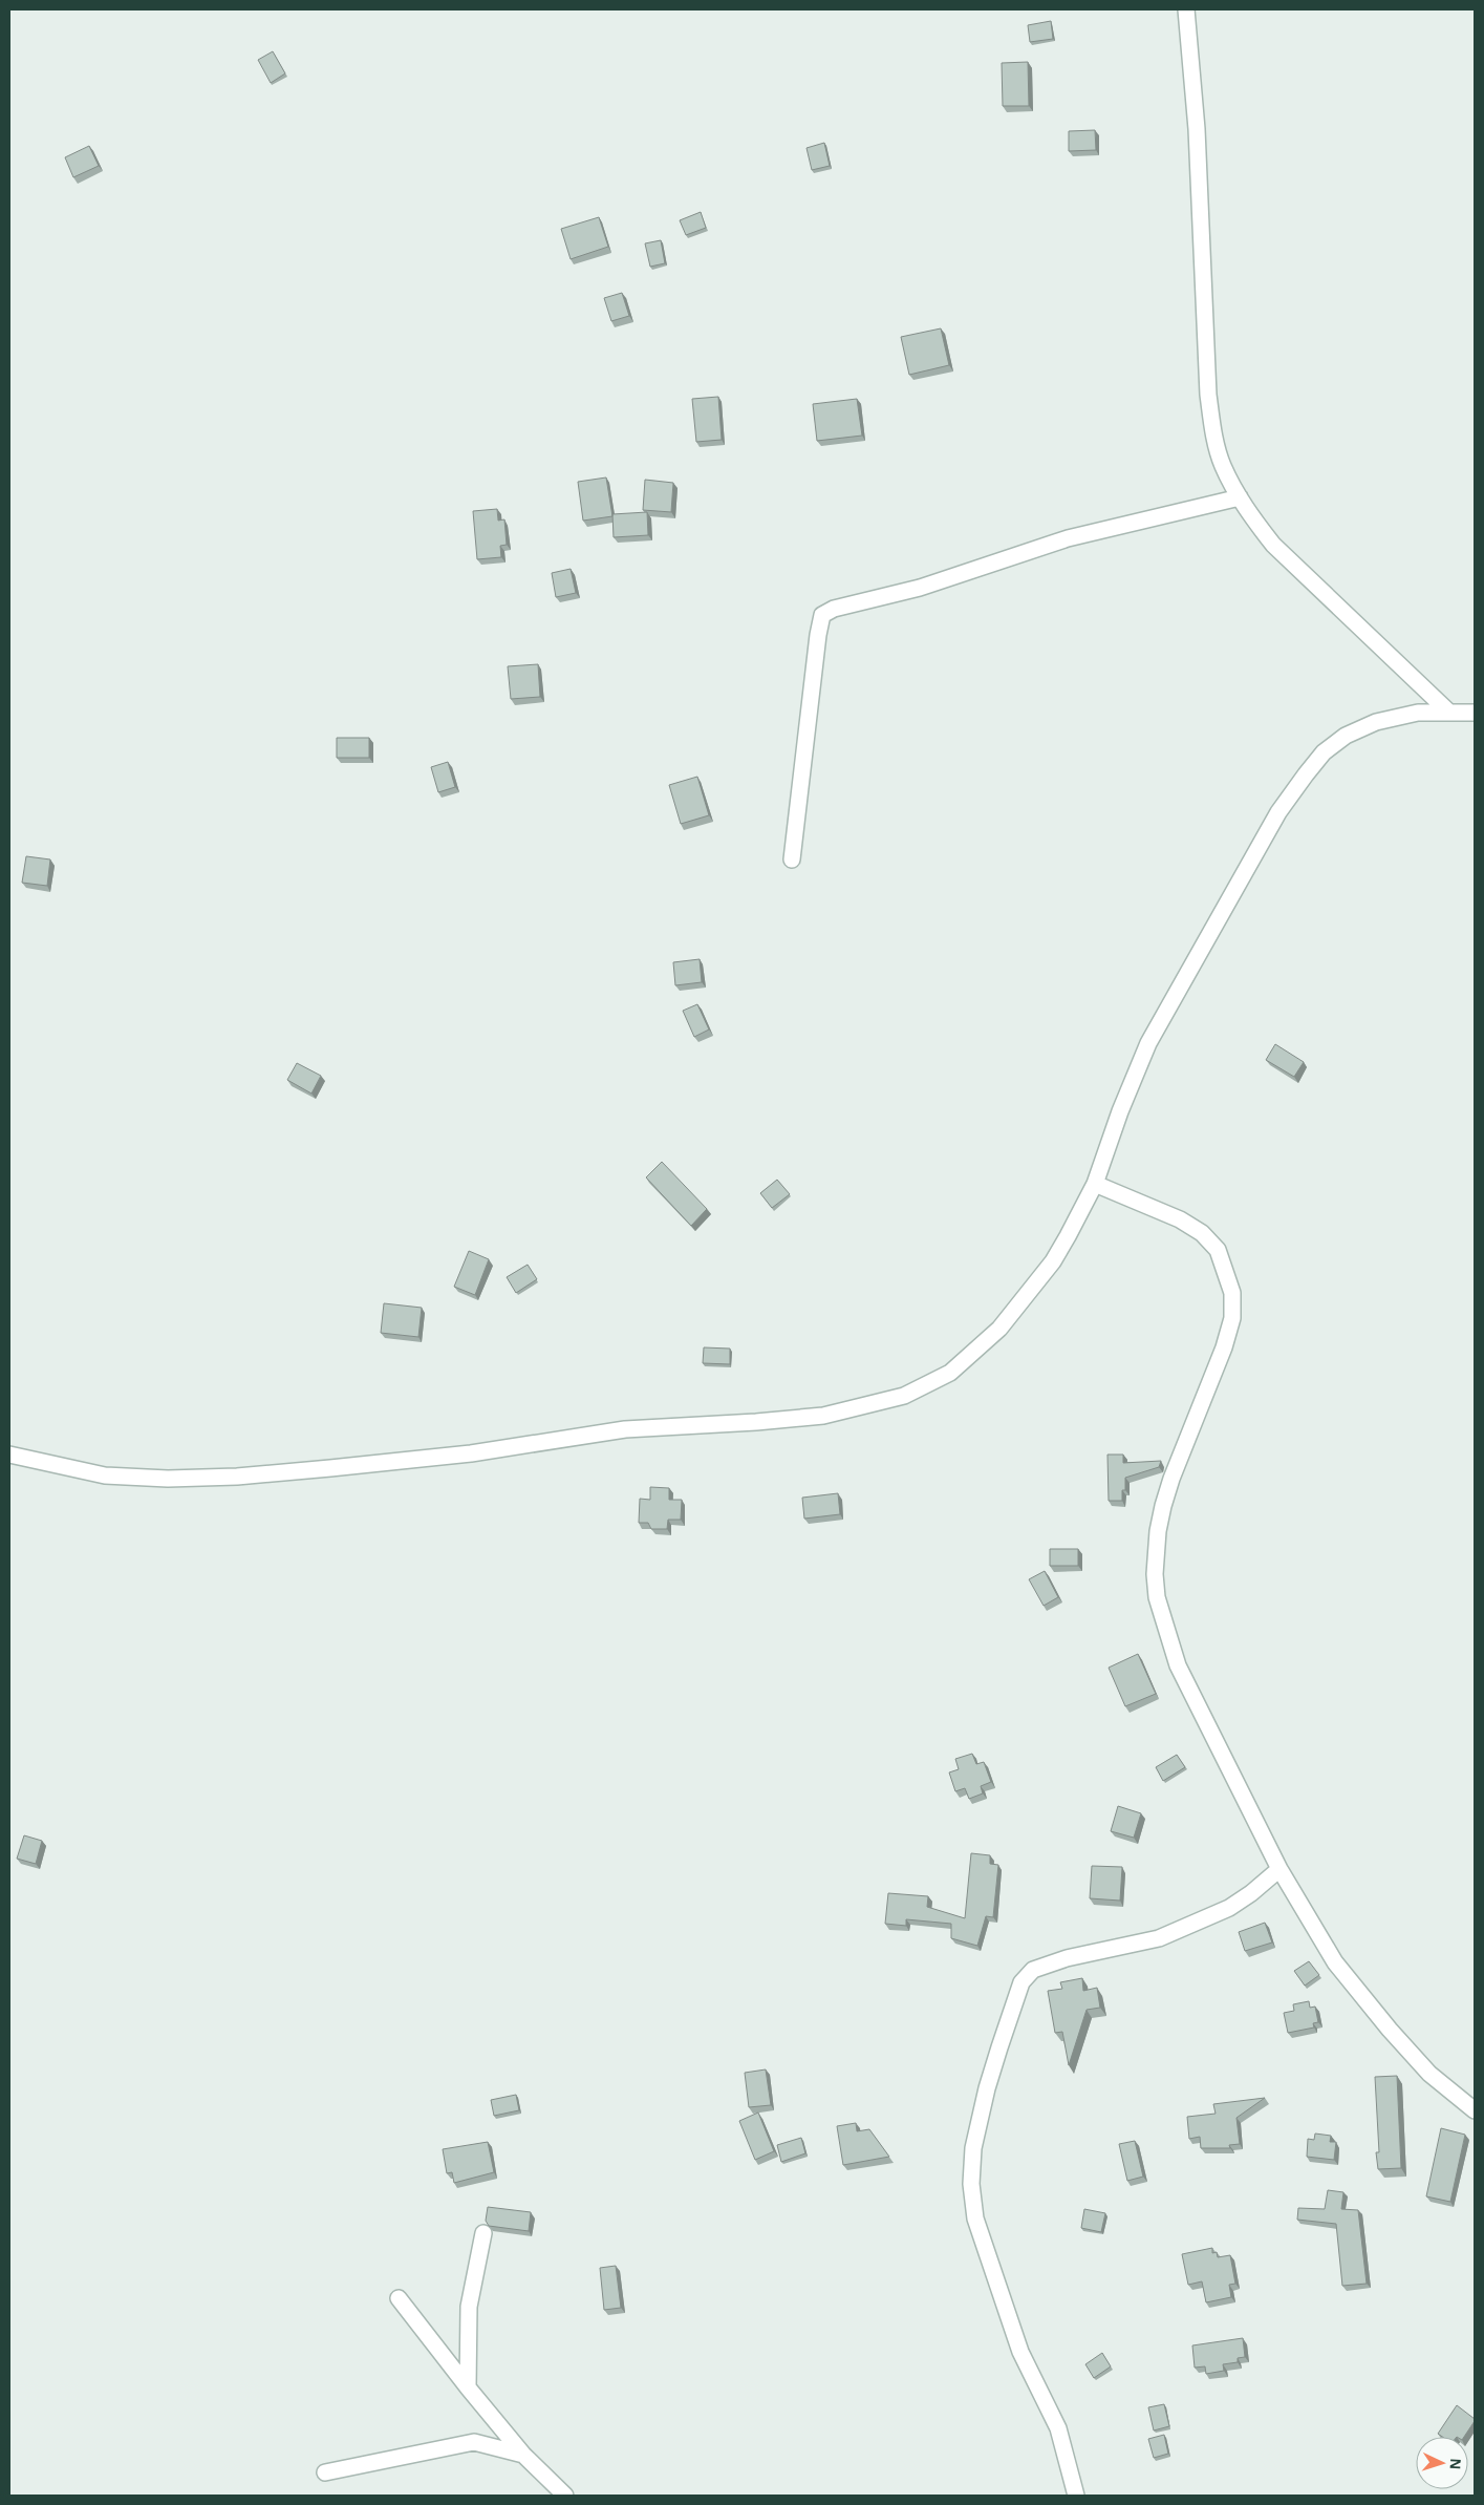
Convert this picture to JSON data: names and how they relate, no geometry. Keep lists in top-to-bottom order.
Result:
{
  "north": "right"
}
